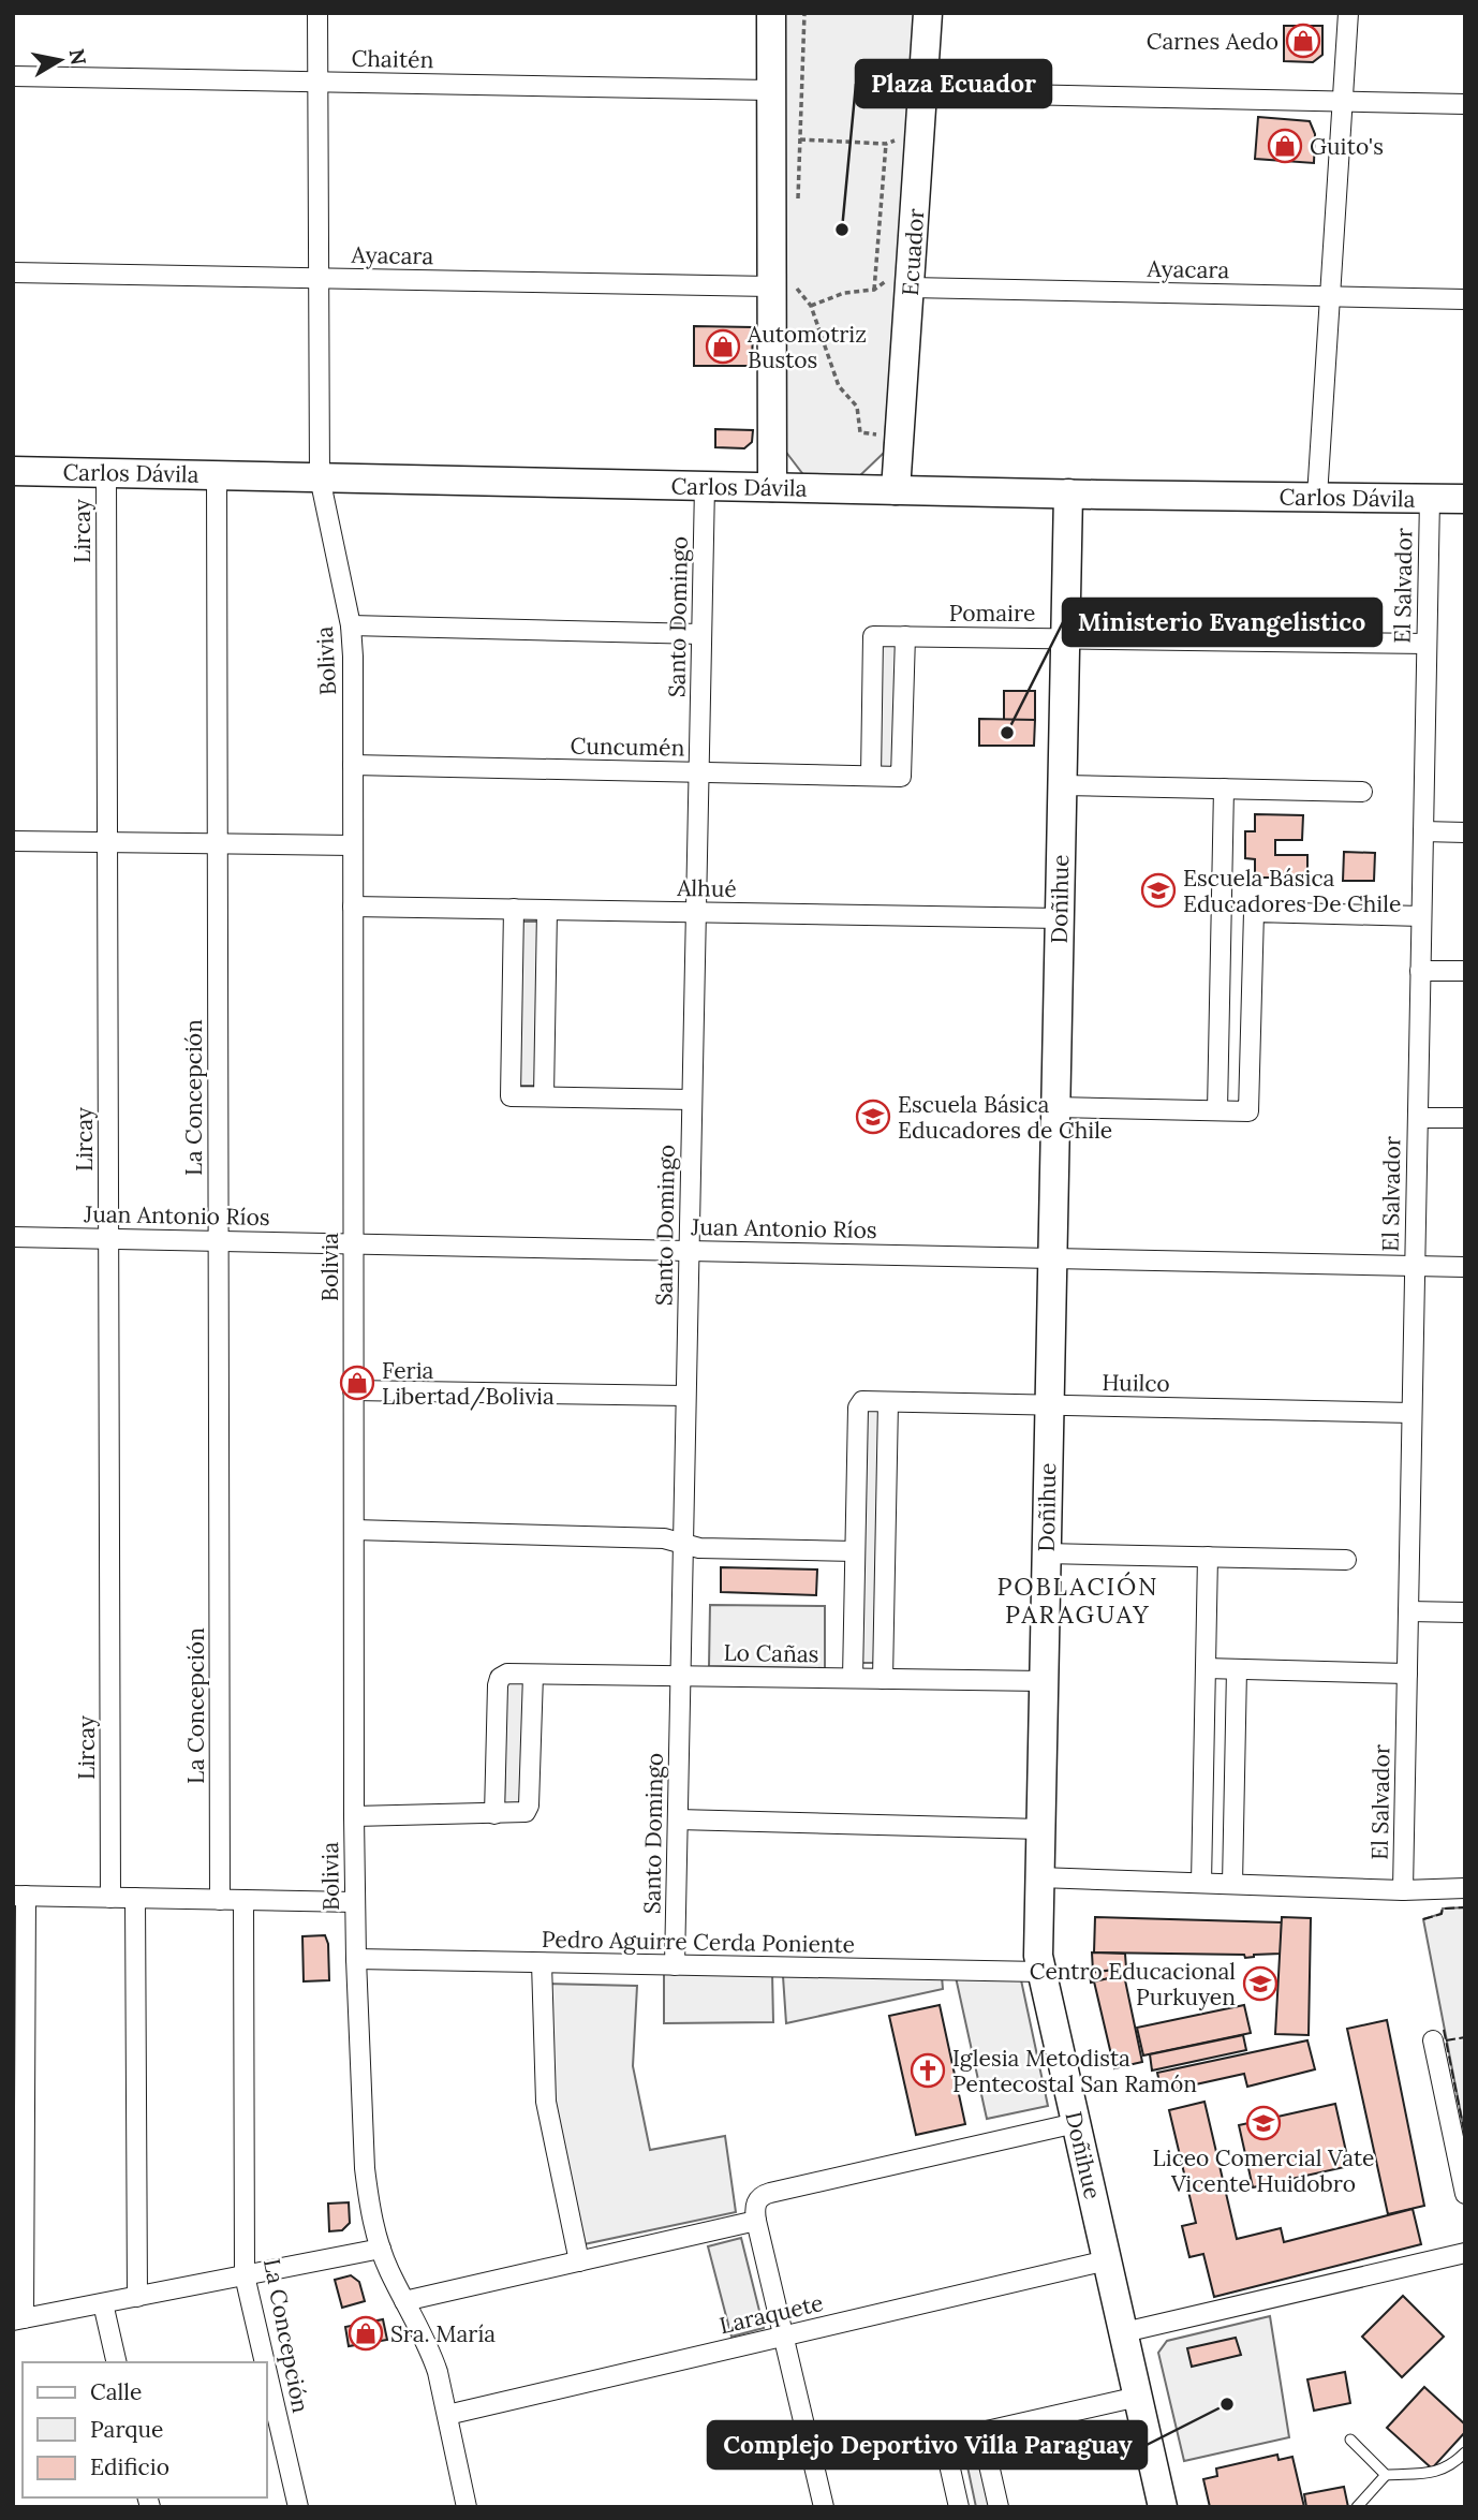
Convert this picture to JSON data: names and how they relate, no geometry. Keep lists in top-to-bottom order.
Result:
{
  "streets": {
    "street": [
      "Chaitén",
      "Ecuador",
      "Ayacara",
      "Carlos Dávila",
      "Lircay",
      "El Salvador",
      "Pomaire",
      "Santo Domingo",
      "Bolivia",
      "Cuncumén",
      "Alhué",
      "Doñihue",
      "La Concepción",
      "Juan Antonio Ríos",
      "Huilco",
      "Lo Cañas",
      "Pedro Aguirre Cerda Poniente",
      "Laraquete"
    ]
  },
  "crossings": [
    ["Chaitén", "Bolivia"],
    ["Ecuador", "Ayacara"],
    ["Ecuador", "Carlos Dávila"],
    ["Ayacara", "Bolivia"],
    ["Carlos Dávila", "Lircay"],
    ["Carlos Dávila", "El Salvador"],
    ["Carlos Dávila", "Santo Domingo"],
    ["Carlos Dávila", "Bolivia"],
    ["Carlos Dávila", "Doñihue"],
    ["Carlos Dávila", "La Concepción"],
    ["Lircay", "Juan Antonio Ríos"],
    ["El Salvador", "Pomaire"],
    ["El Salvador", "Juan Antonio Ríos"],
    ["El Salvador", "Huilco"],
    ["Pomaire", "Cuncumén"],
    ["Pomaire", "Doñihue"],
    ["Santo Domingo", "Cuncumén"],
    ["Santo Domingo", "Alhué"],
    ["Santo Domingo", "Juan Antonio Ríos"],
    ["Santo Domingo", "Lo Cañas"],
    ["Santo Domingo", "Pedro Aguirre Cerda Poniente"],
    ["Bolivia", "Cuncumén"],
    ["Bolivia", "Alhué"],
    ["Bolivia", "Juan Antonio Ríos"],
    ["Bolivia", "Pedro Aguirre Cerda Poniente"],
    ["Bolivia", "Laraquete"],
    ["Alhué", "Doñihue"],
    ["Doñihue", "Juan Antonio Ríos"],
    ["Doñihue", "Huilco"],
    ["Doñihue", "Lo Cañas"],
    ["Doñihue", "Pedro Aguirre Cerda Poniente"],
    ["Doñihue", "Laraquete"],
    ["La Concepción", "Juan Antonio Ríos"]
  ],
  "districts": ["POBLACIÓN PARAGUAY"],
  "places": {
    "shop": [
      "Carnes Aedo",
      "Guito's",
      "Automotriz Bustos",
      "Feria Libertad/Bolivia",
      "Sra. María"
    ],
    "other": ["Plaza Ecuador", "Ministerio Evangelistico", "Complejo Deportivo Villa Paraguay"],
    "school or university": [
      "Escuela Básica Educadores De Chile",
      "Escuela Básica Educadores de Chile",
      "Centro Educacional Purkuyen",
      "Liceo Comercial Vate Vicente Huidobro"
    ],
    "church": ["Iglesia Metodista Pentecostal San Ramón"]
  },
  "legend": ["Calle", "Parque", "Edificio"],
  "north": "right"
}
